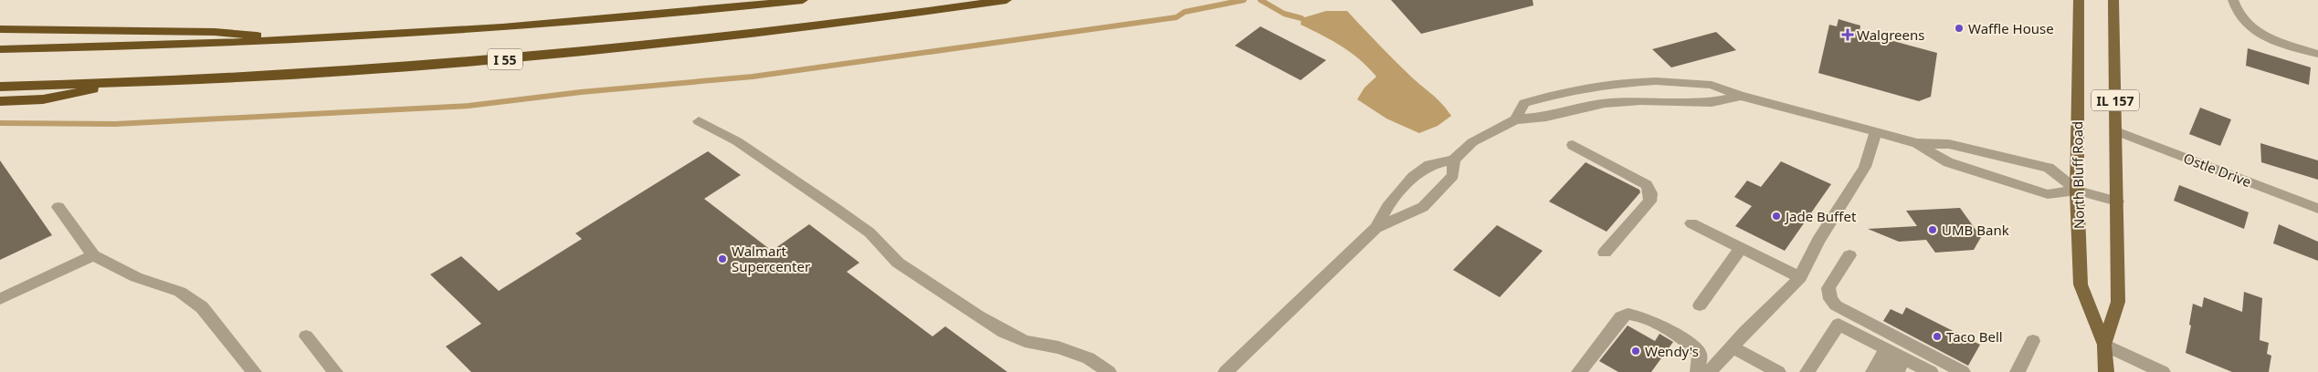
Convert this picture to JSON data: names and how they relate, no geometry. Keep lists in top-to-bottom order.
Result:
{
  "streets": {
    "highway": ["I 55"],
    "main road": ["IL 157", "North Bluff Road"],
    "street": ["Ostle Drive"]
  },
  "crossings": [
    ["Ostle Drive", "North Bluff Road"]
  ],
  "places": {
    "other": [
      "Waffle House",
      "Jade Buffet",
      "UMB Bank",
      "Walmart Supercenter",
      "Taco Bell",
      "Wendy's"
    ],
    "health": ["Walgreens"]
  }
}
